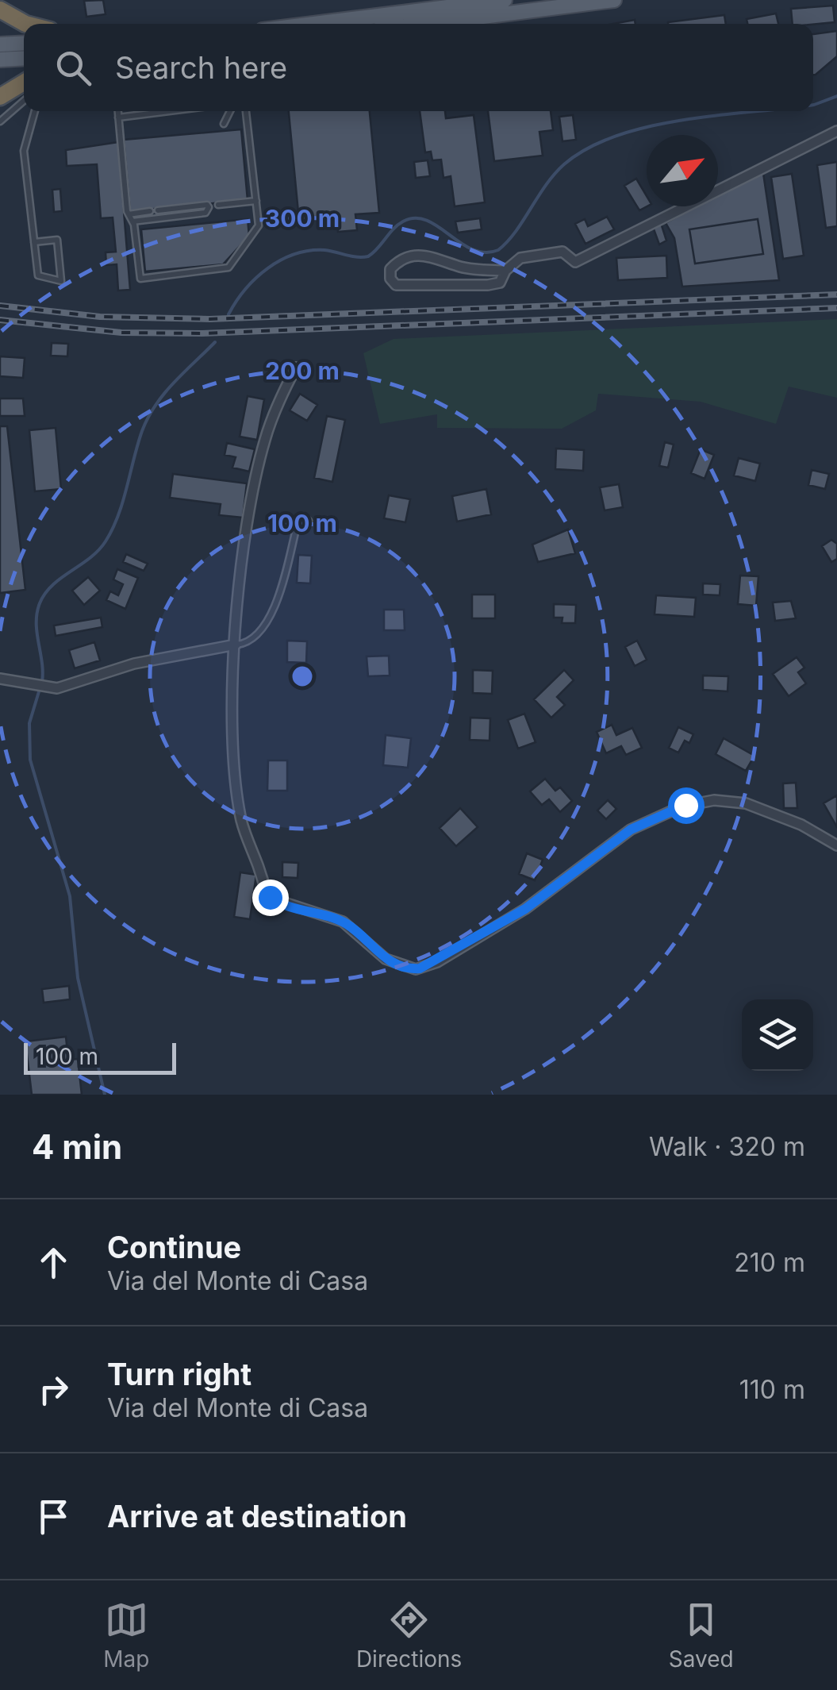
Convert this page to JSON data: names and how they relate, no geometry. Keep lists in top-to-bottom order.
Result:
{
  "scale_bar": "100 m",
  "north": "top right",
  "page": {
    "search": "Search here",
    "scale": "100 m",
    "heading": ["4 min", "Walk · 320 m"],
    "list": [
      ["Continue", "Via del Monte di Casa", "210 m"],
      ["Turn right", "Via del Monte di Casa", "110 m"],
      "Arrive at destination"
    ],
    "nav": ["Map", "Directions", "Saved"]
  },
  "rings": ["300 m", "200 m", "100 m"]
}
